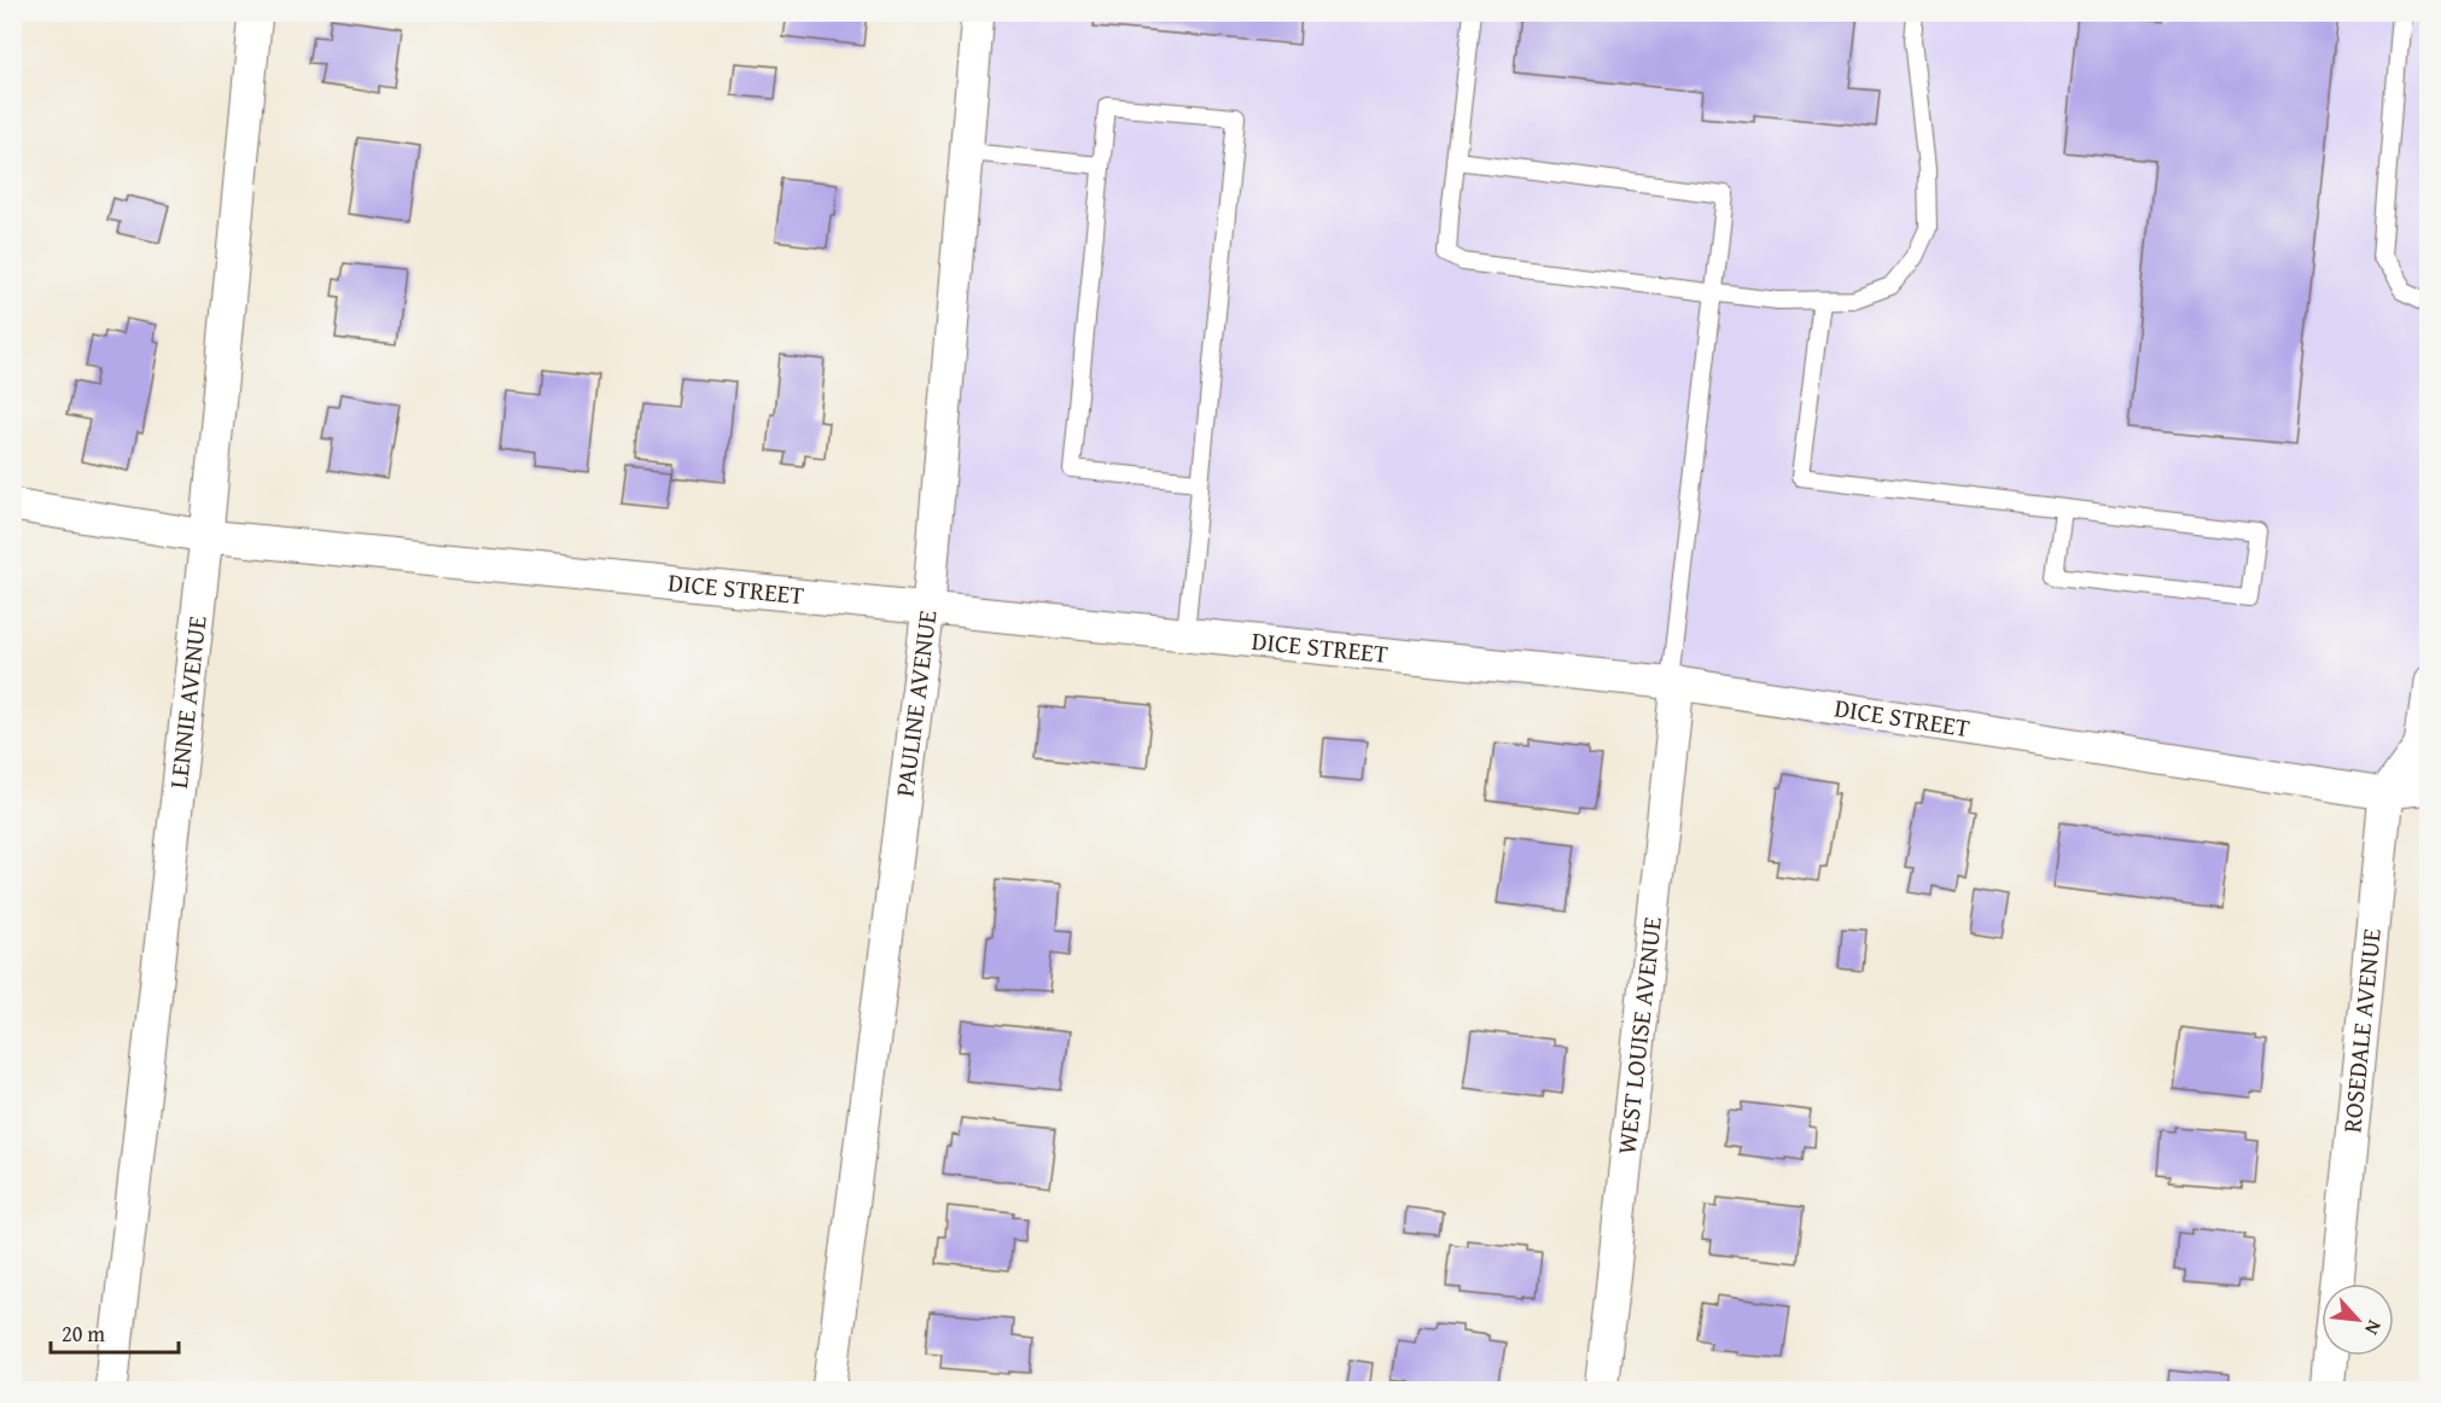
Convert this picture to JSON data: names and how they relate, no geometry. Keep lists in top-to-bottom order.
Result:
{
  "streets": {
    "street": [
      "DICE STREET",
      "LENNIE AVENUE",
      "PAULINE AVENUE",
      "ROSEDALE AVENUE",
      "WEST LOUISE AVENUE"
    ]
  },
  "crossings": [
    ["DICE STREET", "LENNIE AVENUE"],
    ["DICE STREET", "PAULINE AVENUE"],
    ["DICE STREET", "ROSEDALE AVENUE"],
    ["DICE STREET", "WEST LOUISE AVENUE"]
  ],
  "scale_bar": "20 m",
  "north": "bottom right"
}
